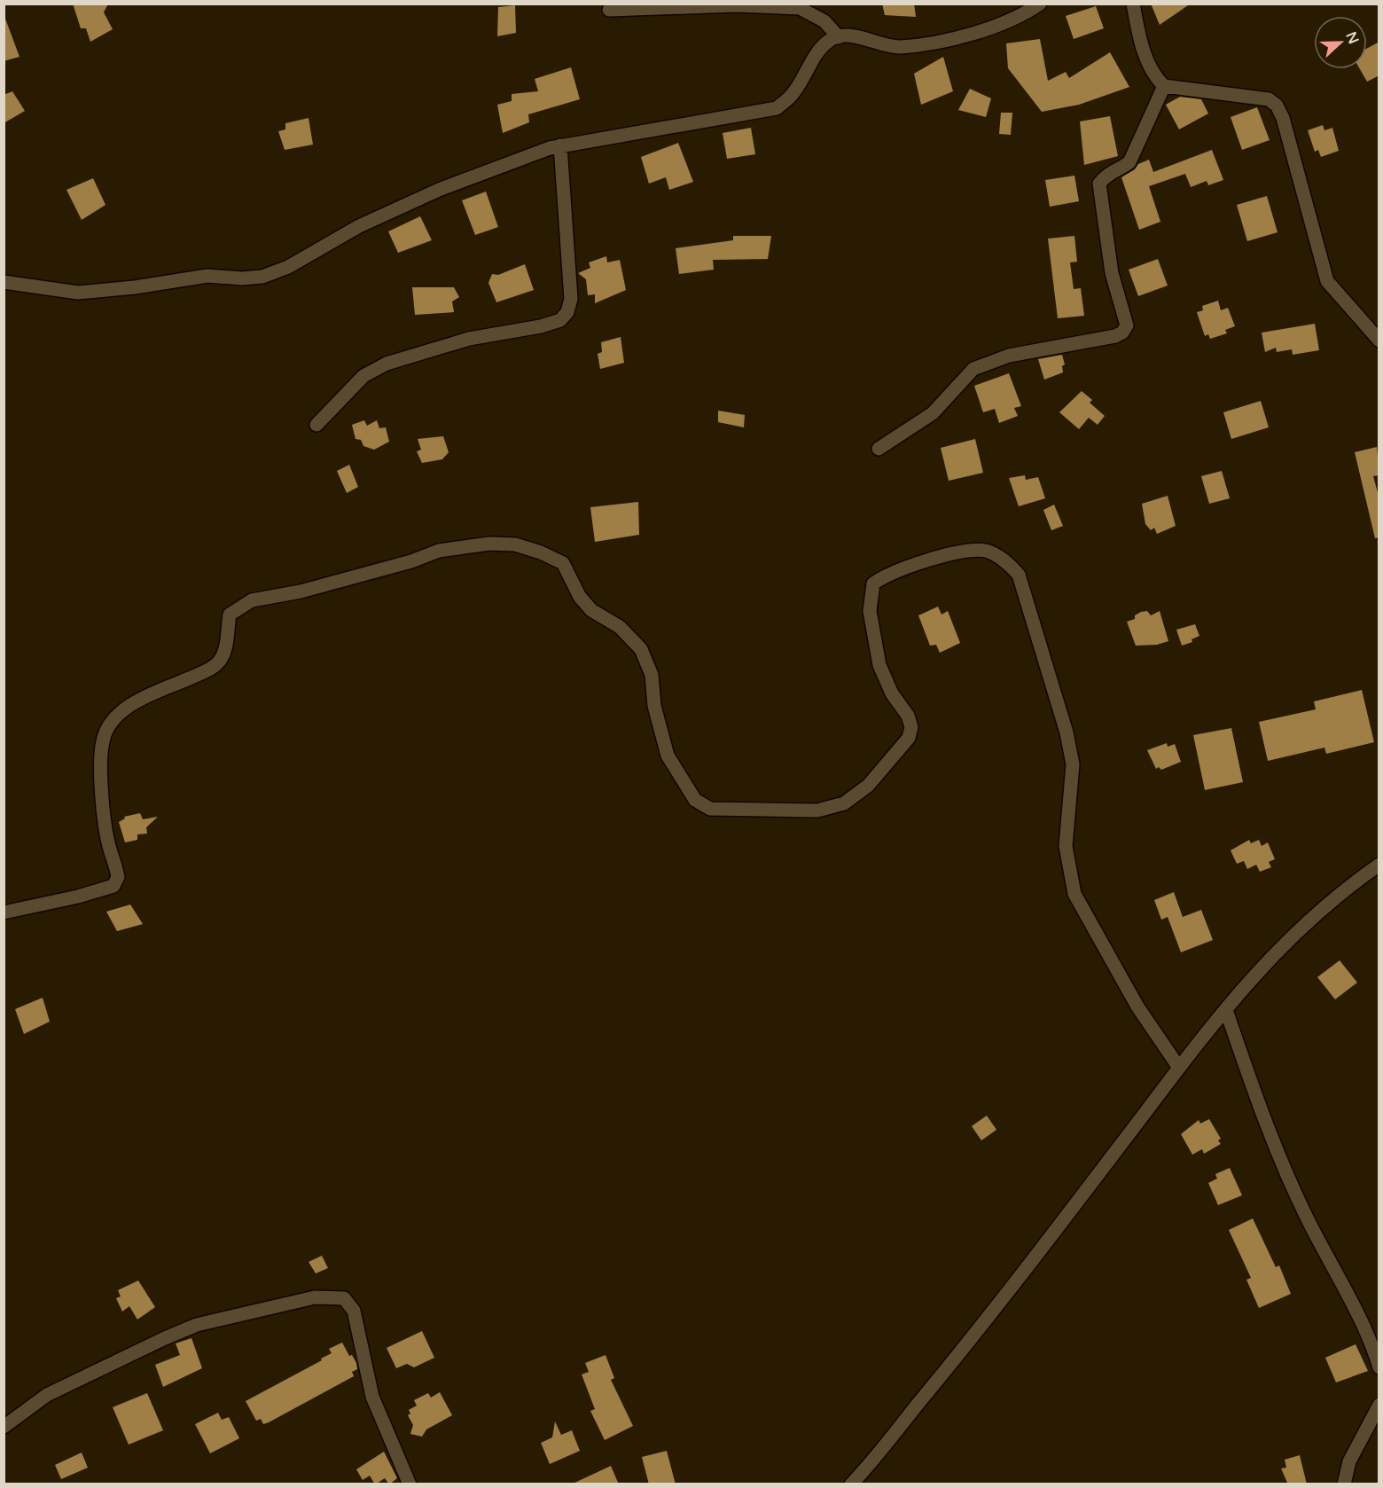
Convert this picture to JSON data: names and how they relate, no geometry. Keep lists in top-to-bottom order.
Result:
{
  "north": "right"
}
